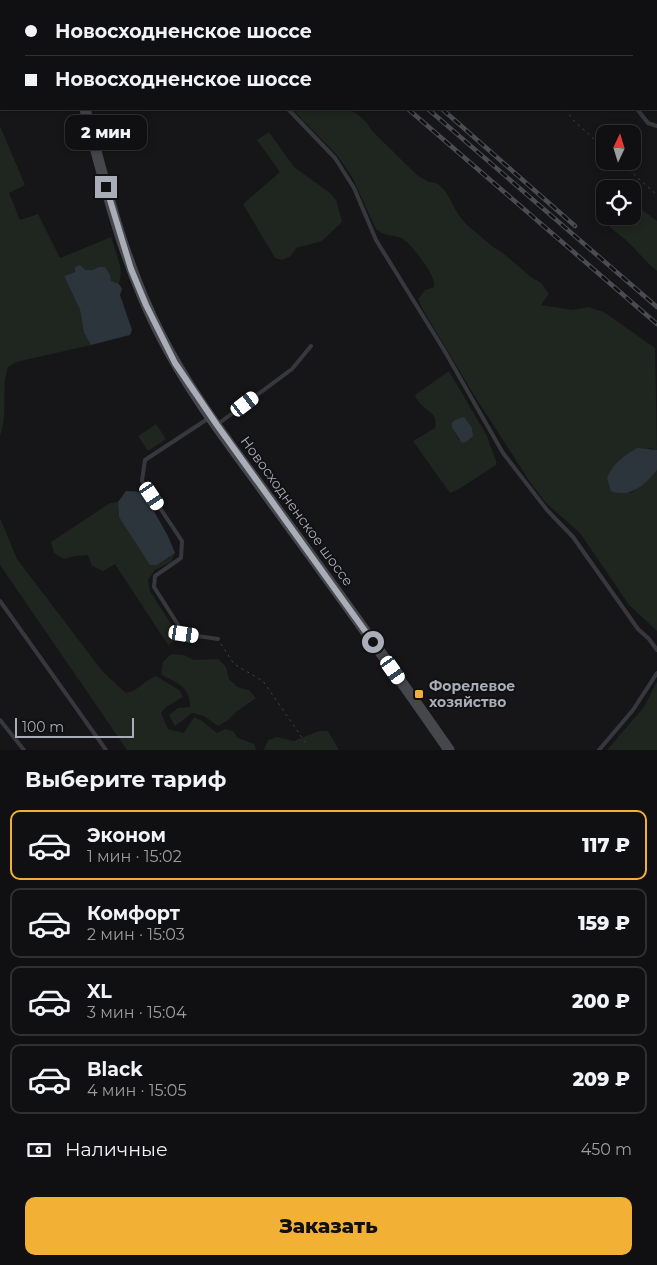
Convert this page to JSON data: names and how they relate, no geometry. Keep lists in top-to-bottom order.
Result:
{
  "streets": {
    "main road": ["Новосходненское шоссе"]
  },
  "places": {
    "transit": ["Форелевое хозяйство"]
  },
  "scale_bar": "100 m",
  "north": "top",
  "page": {
    "banner": ["Новосходненское шоссе", "Новосходненское шоссе"],
    "bubble": "2 мин",
    "scale": "100 m",
    "heading": "Выберите тариф",
    "list": [
      {
        "name": "Эконом",
        "note": "1 мин · 15:02",
        "value": "117 ₽"
      },
      {
        "name": "Комфорт",
        "note": "2 мин · 15:03",
        "value": "159 ₽"
      },
      {
        "name": "XL",
        "note": "3 мин · 15:04",
        "value": "200 ₽"
      },
      {
        "name": "Black",
        "note": "4 мин · 15:05",
        "value": "209 ₽"
      }
    ],
    "pay": ["Наличные", "450 m"],
    "buttons": "Заказать"
  }
}
